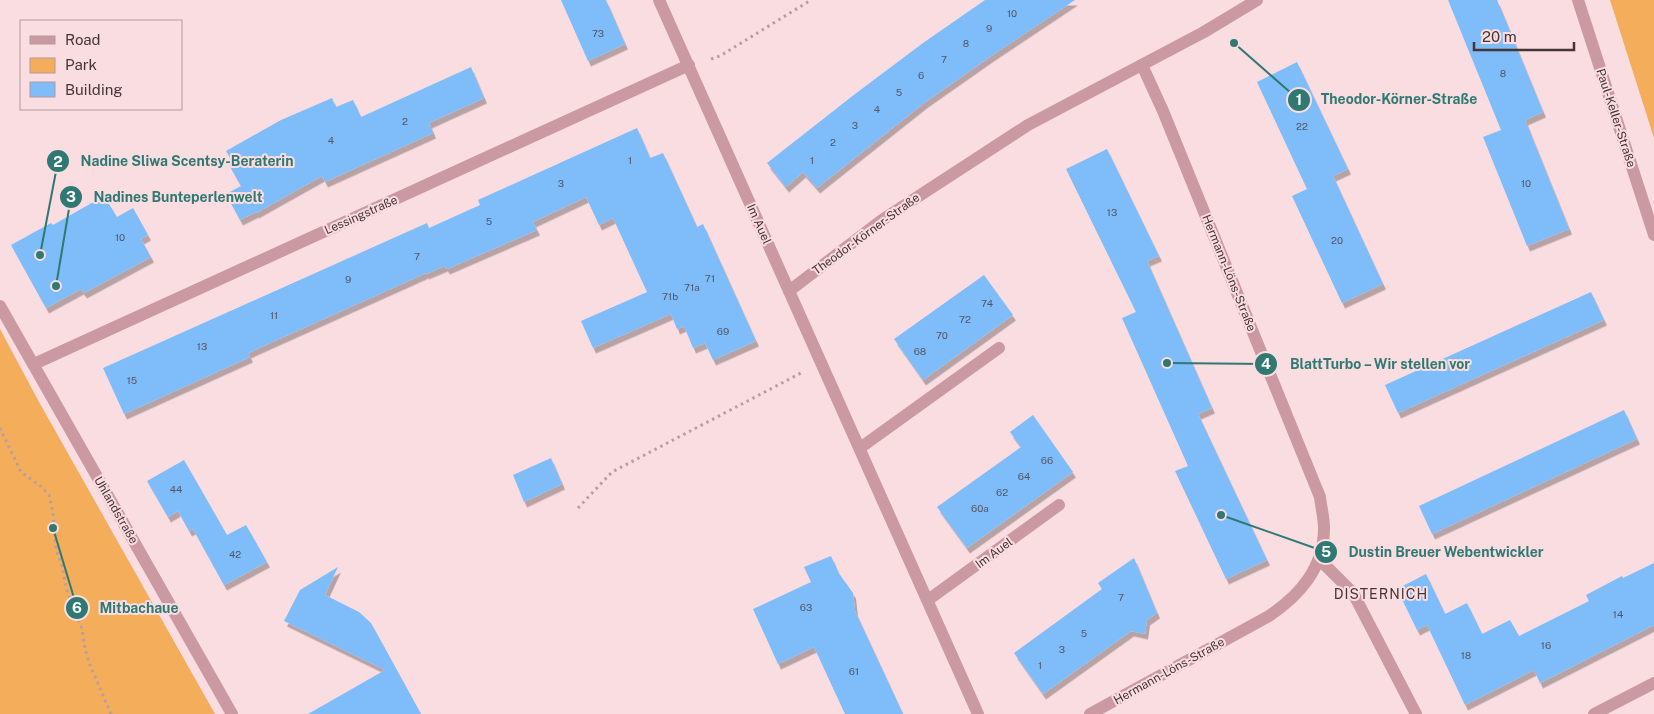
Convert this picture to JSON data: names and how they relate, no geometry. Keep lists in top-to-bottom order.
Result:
{
  "streets": {
    "street": [
      "Paul-Keller-Straße",
      "Lessingstraße",
      "Im Auel",
      "Theodor-Körner-Straße",
      "Hermann-Löns-Straße",
      "Uhlandstraße"
    ]
  },
  "crossings": [
    ["Lessingstraße", "Im Auel"],
    ["Lessingstraße", "Uhlandstraße"],
    ["Im Auel", "Theodor-Körner-Straße"],
    ["Theodor-Körner-Straße", "Hermann-Löns-Straße"]
  ],
  "districts": ["DISTERNICH"],
  "places": [
    "Theodor-Körner-Straße",
    "Nadine Sliwa Scentsy-Beraterin",
    "Nadines Bunteperlenwelt",
    "BlattTurbo – Wir stellen vor",
    "Dustin Breuer Webentwickler",
    "Mitbachaue"
  ],
  "house_numbers": [
    "10",
    "9",
    "73",
    "8",
    "7",
    "8",
    "6",
    "5",
    "4",
    "2",
    "3",
    "22",
    "4",
    "2",
    "1",
    "1",
    "3",
    "10",
    "13",
    "5",
    "10",
    "20",
    "7",
    "71",
    "9",
    "71a",
    "71b",
    "74",
    "11",
    "72",
    "69",
    "70",
    "13",
    "68",
    "15",
    "66",
    "64",
    "44",
    "62",
    "60a",
    "42",
    "7",
    "63",
    "14",
    "5",
    "16",
    "3",
    "18",
    "1",
    "61"
  ],
  "legend": ["Road", "Park", "Building"],
  "scale_bar": "20 m"
}
